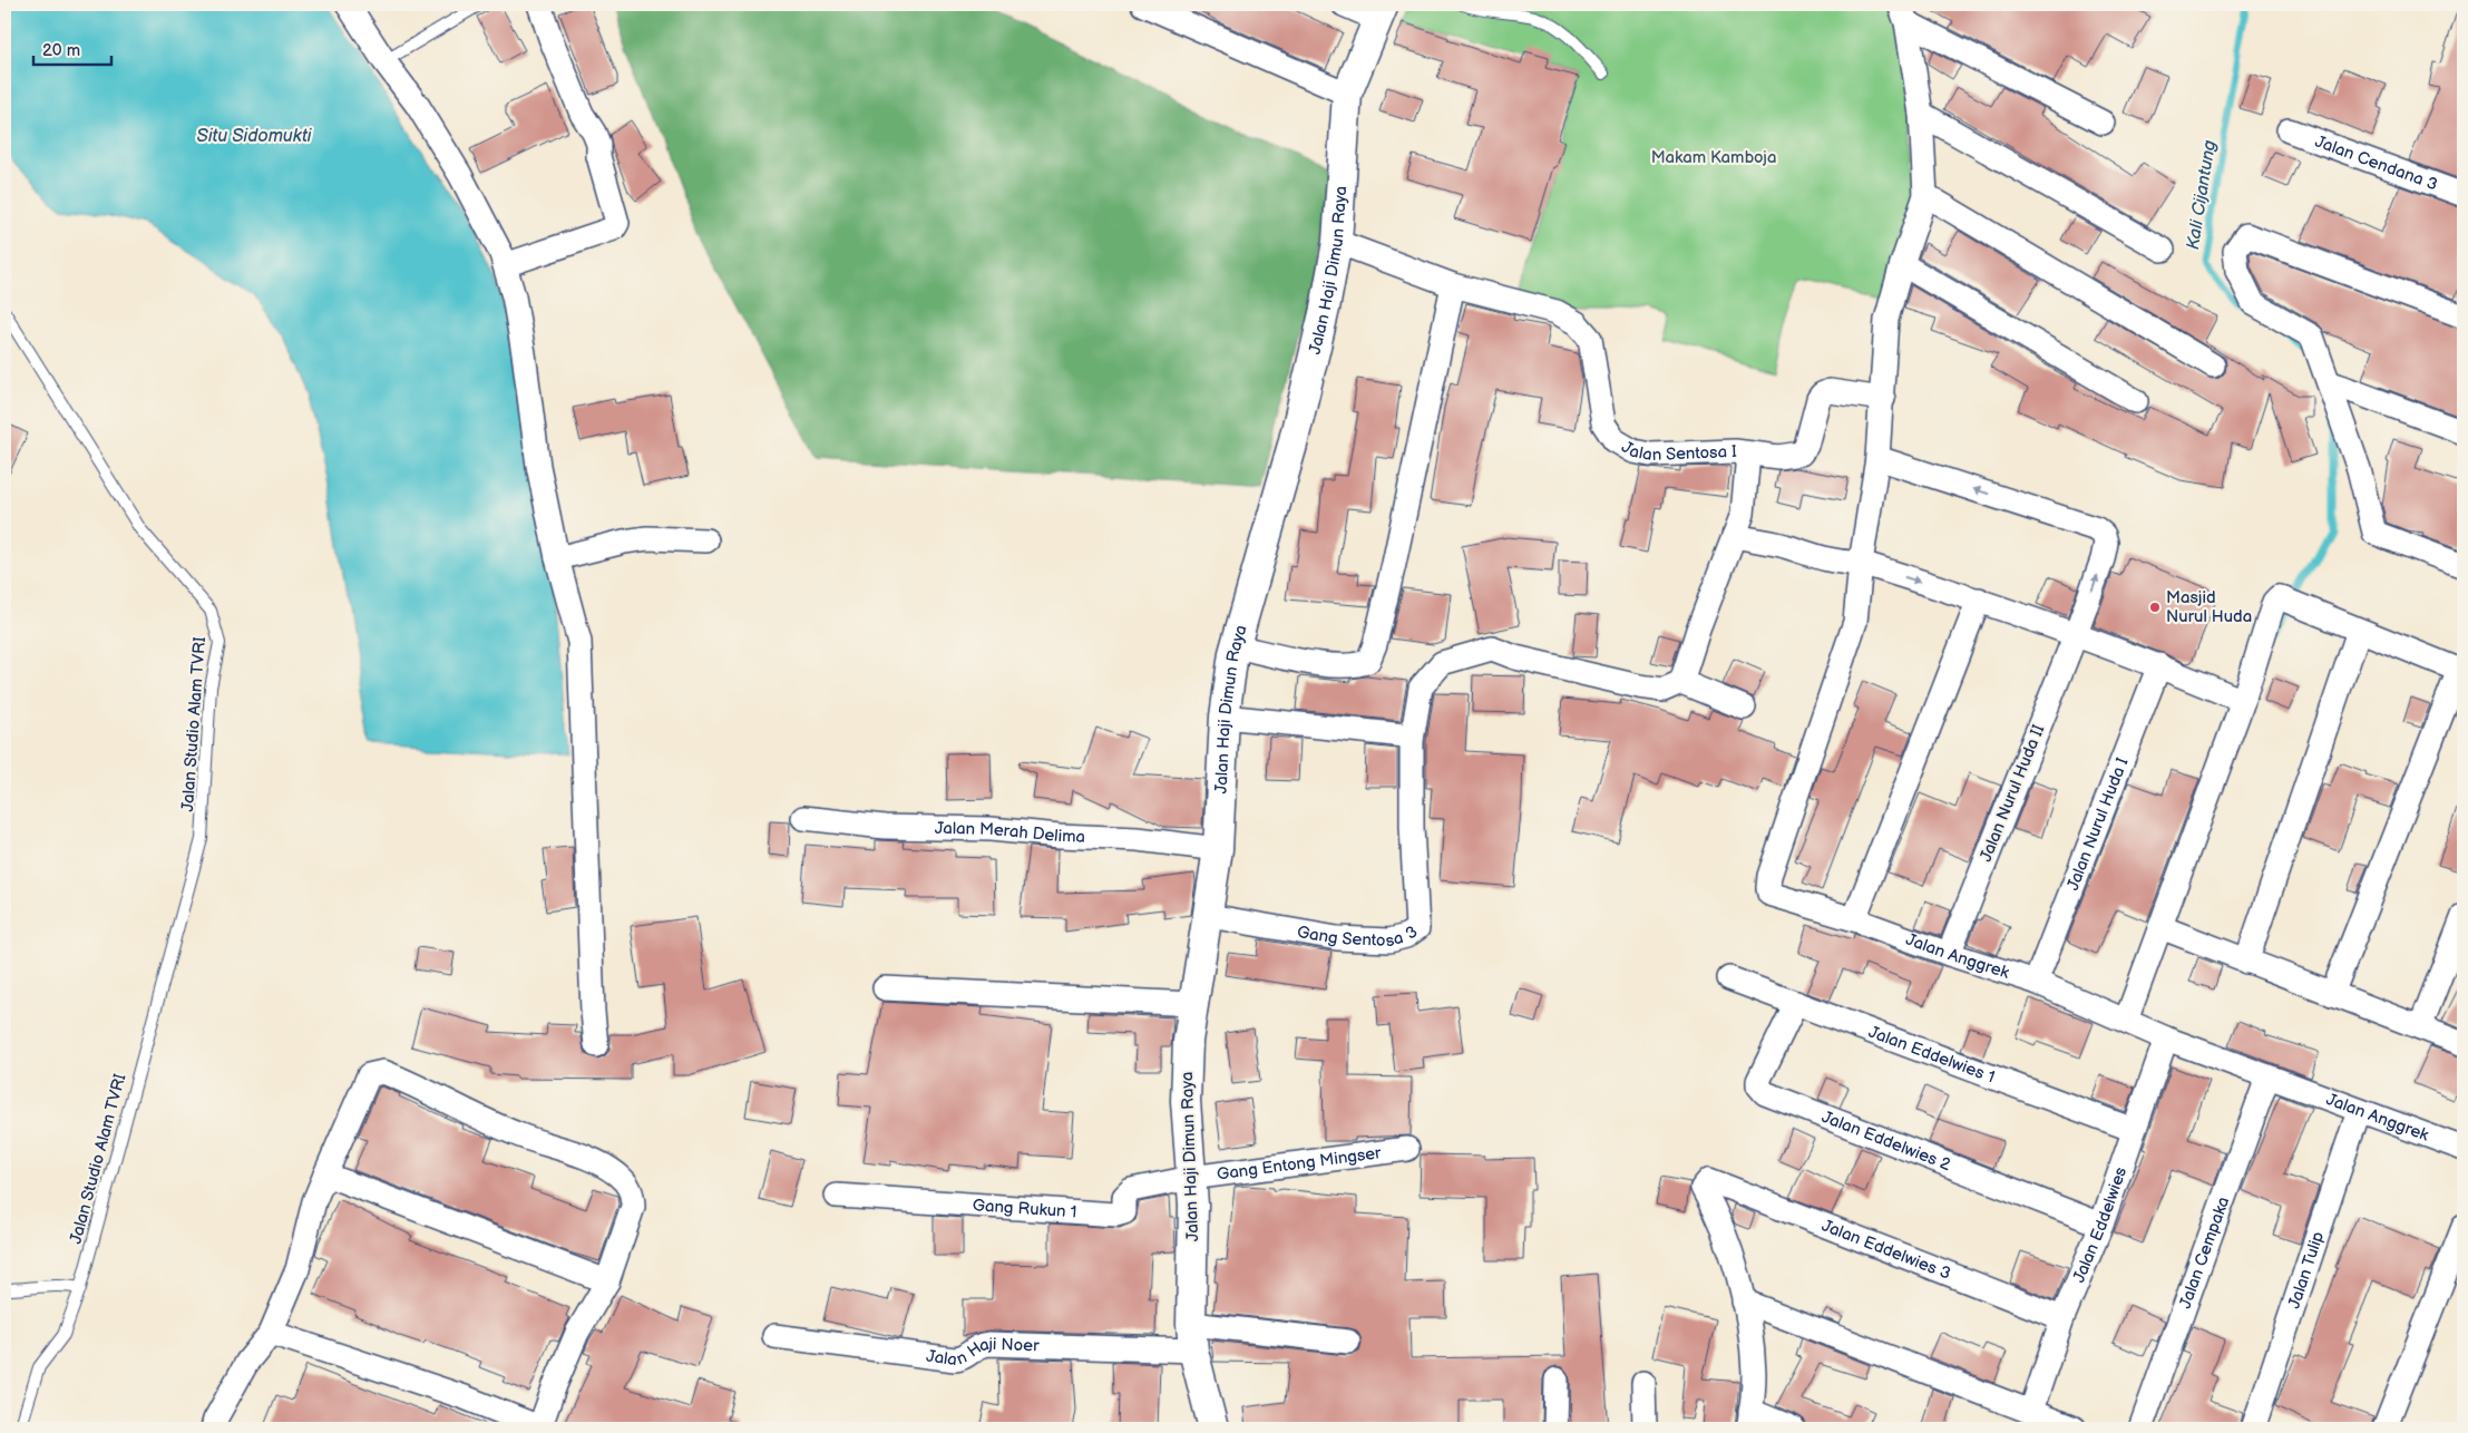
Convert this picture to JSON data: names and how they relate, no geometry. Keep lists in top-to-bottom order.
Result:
{
  "streets": {
    "street": [
      "Jalan Cendana 3",
      "Jalan Haji Dimun Raya",
      "Jalan Sentosa I",
      "Jalan Nurul Huda II",
      "Jalan Nurul Huda I",
      "Jalan Merah Delima",
      "Gang Sentosa 3",
      "Jalan Anggrek",
      "Jalan Eddelwies 1",
      "Jalan Eddelwies 2",
      "Gang Entong Mingser",
      "Gang Rukun 1",
      "Jalan Eddelwies",
      "Jalan Eddelwies 3",
      "Jalan Cempaka",
      "Jalan Tulip",
      "Jalan Haji Noer"
    ],
    "lane": ["Jalan Studio Alam TVRI"]
  },
  "crossings": [
    ["Jalan Haji Dimun Raya", "Jalan Sentosa I"],
    ["Jalan Haji Dimun Raya", "Jalan Merah Delima"],
    ["Jalan Haji Dimun Raya", "Gang Sentosa 3"],
    ["Jalan Haji Dimun Raya", "Gang Entong Mingser"],
    ["Jalan Haji Dimun Raya", "Gang Rukun 1"],
    ["Jalan Haji Dimun Raya", "Jalan Haji Noer"],
    ["Jalan Nurul Huda II", "Jalan Anggrek"],
    ["Jalan Nurul Huda I", "Jalan Anggrek"],
    ["Jalan Anggrek", "Jalan Eddelwies"],
    ["Jalan Anggrek", "Jalan Cempaka"],
    ["Jalan Anggrek", "Jalan Tulip"],
    ["Jalan Eddelwies 1", "Jalan Eddelwies 2"],
    ["Jalan Eddelwies 1", "Jalan Eddelwies"],
    ["Jalan Eddelwies 2", "Jalan Eddelwies"],
    ["Gang Entong Mingser", "Gang Rukun 1"],
    ["Jalan Eddelwies", "Jalan Eddelwies 3"]
  ],
  "water": ["Situ Sidomukti", "Kali Cijantung"],
  "parks": ["Makam Kamboja"],
  "places": ["Masjid Nurul Huda"],
  "scale_bar": "20 m"
}
